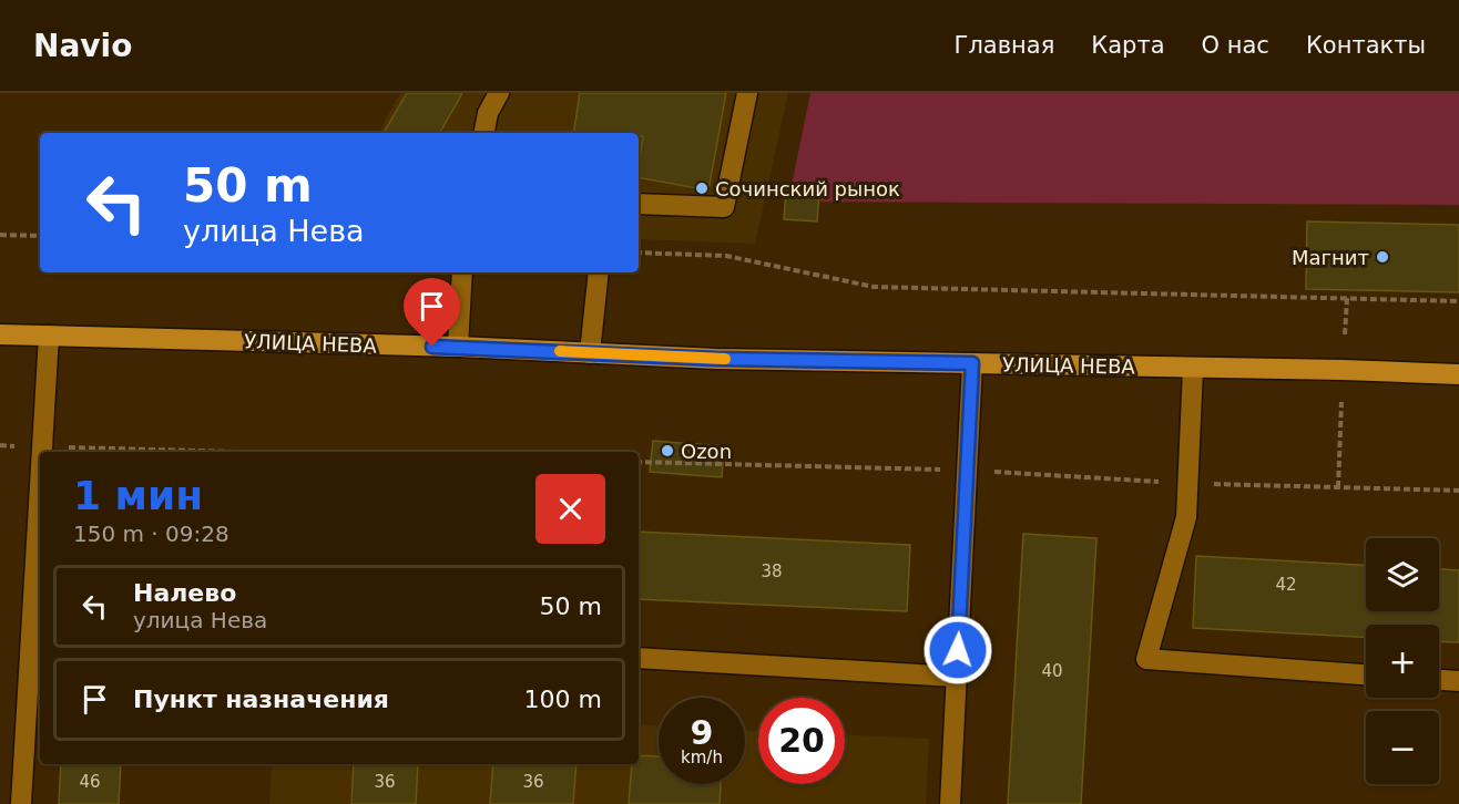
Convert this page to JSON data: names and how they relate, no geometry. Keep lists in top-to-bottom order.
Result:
{
  "streets": {
    "main road": ["УЛИЦА НЕВА"]
  },
  "places": ["Сочинский рынок", "Магнит", "Ozon"],
  "house_numbers": [
    "38",
    "42",
    "40",
    "46",
    "36",
    "36"
  ],
  "page": {
    "header": "Navio",
    "nav": [
      "Главная",
      "Карта",
      "О нас",
      "Контакты"
    ],
    "turn": ["50 m", "улица Нева"],
    "heading": ["1 мин", "150 m · 09:28"],
    "map_buttons": ["+", "−"],
    "list": [
      {
        "name": "Налево",
        "note": "улица Нева",
        "value": "50 m"
      },
      {
        "name": "Пункт назначения",
        "value": "100 m"
      }
    ],
    "speed": "9 km/h",
    "limit": "20"
  }
}
